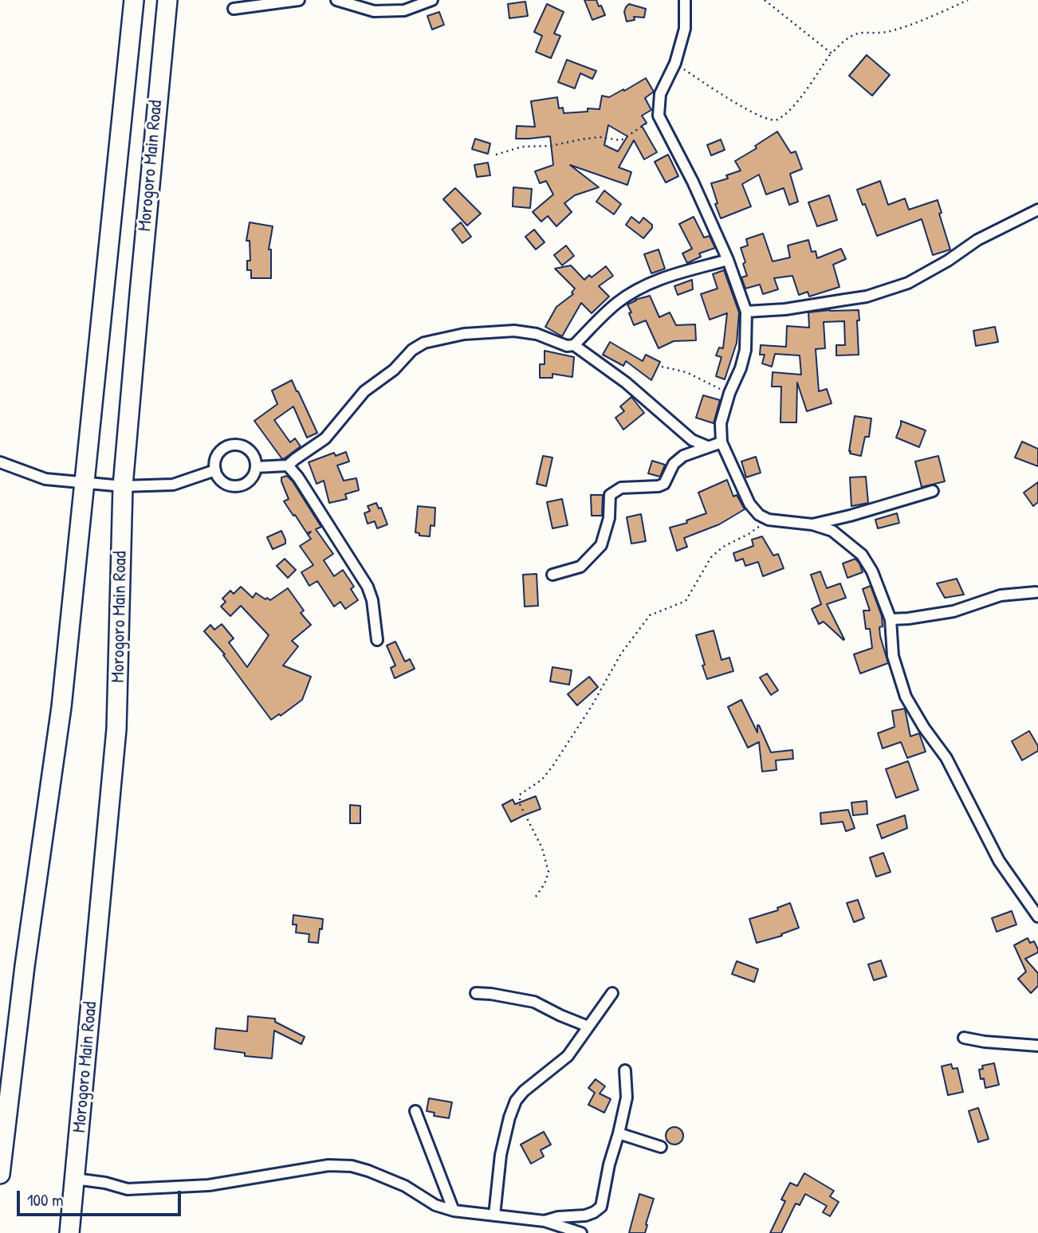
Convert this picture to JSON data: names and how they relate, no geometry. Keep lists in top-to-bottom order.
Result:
{
  "streets": {
    "highway": ["Morogoro Main Road"]
  },
  "scale_bar": "100 m"
}
